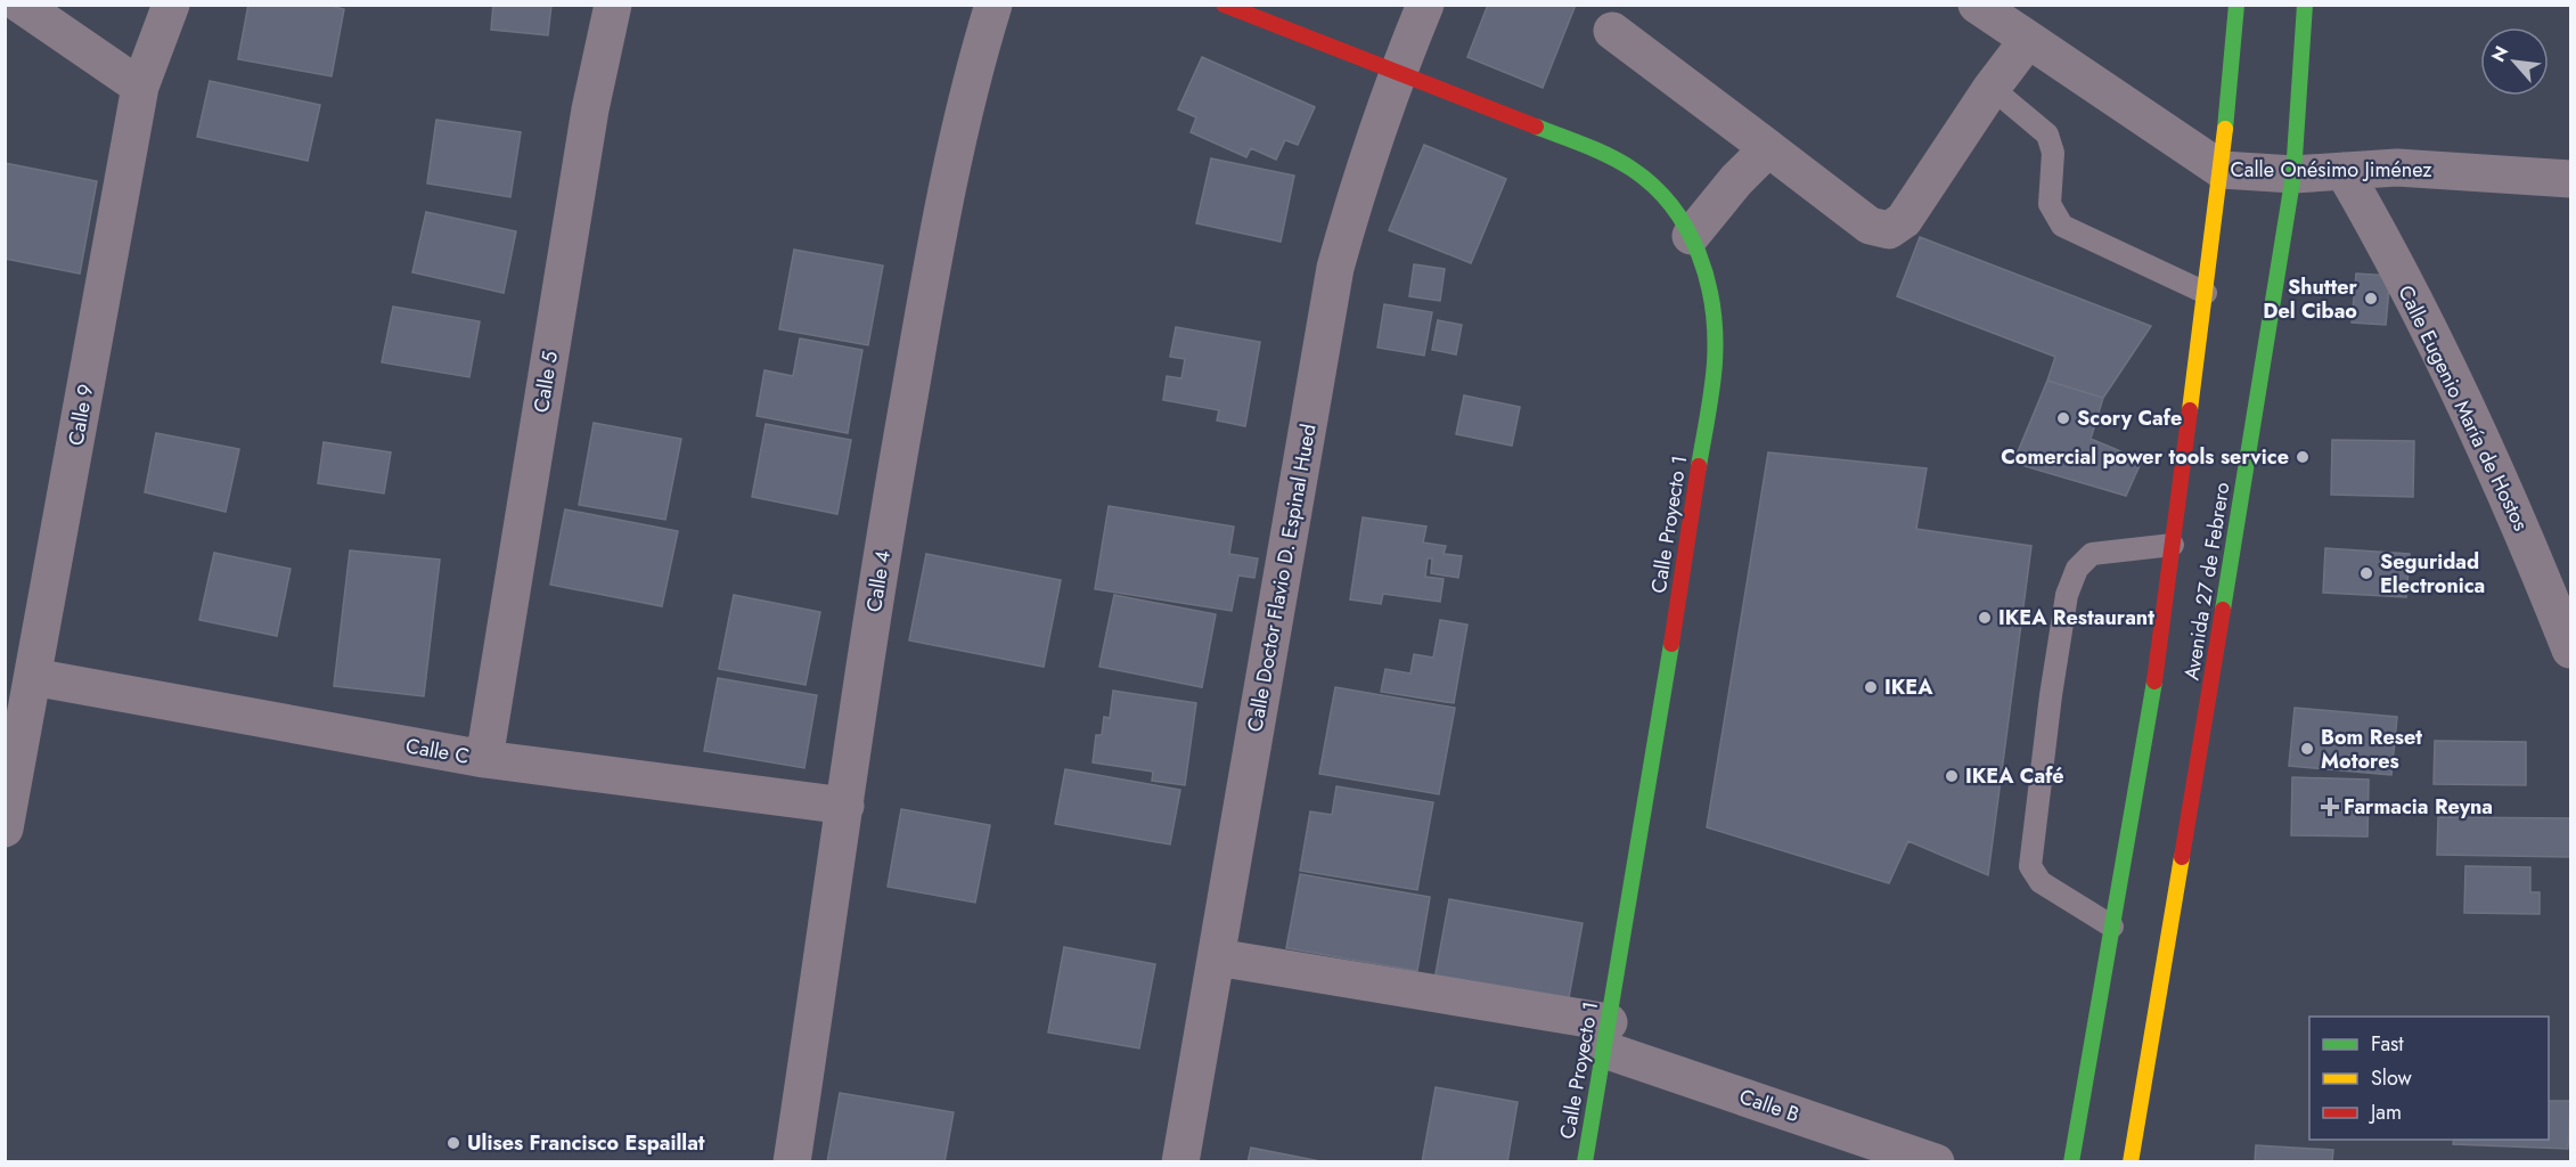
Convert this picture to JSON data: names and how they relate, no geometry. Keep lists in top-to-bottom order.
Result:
{
  "streets": {
    "main road": ["Calle Proyecto 1", "Avenida 27 de Febrero"],
    "street": [
      "Calle Onésimo Jiménez",
      "Calle 5",
      "Calle Eugenio María de Hostos",
      "Calle 9",
      "Calle Doctor Flavio D. Espinal Hued",
      "Calle 4",
      "Calle C",
      "Calle B"
    ]
  },
  "crossings": [
    ["Calle Onésimo Jiménez", "Calle Eugenio María de Hostos"],
    ["Calle Onésimo Jiménez", "Avenida 27 de Febrero"],
    ["Calle 5", "Calle C"],
    ["Calle 9", "Calle C"],
    ["Calle Proyecto 1", "Calle Doctor Flavio D. Espinal Hued"],
    ["Calle Proyecto 1", "Calle B"],
    ["Calle Doctor Flavio D. Espinal Hued", "Calle B"],
    ["Calle 4", "Calle C"]
  ],
  "places": {
    "other": [
      "Shutter Del Cibao",
      "Scory Cafe",
      "Comercial power tools service",
      "Seguridad Electronica",
      "IKEA Restaurant",
      "IKEA",
      "Bom Reset Motores",
      "IKEA Café",
      "Ulises Francisco Espaillat"
    ],
    "health": ["Farmacia Reyna"]
  },
  "legend": ["Fast", "Slow", "Jam"],
  "north": "top left"
}
